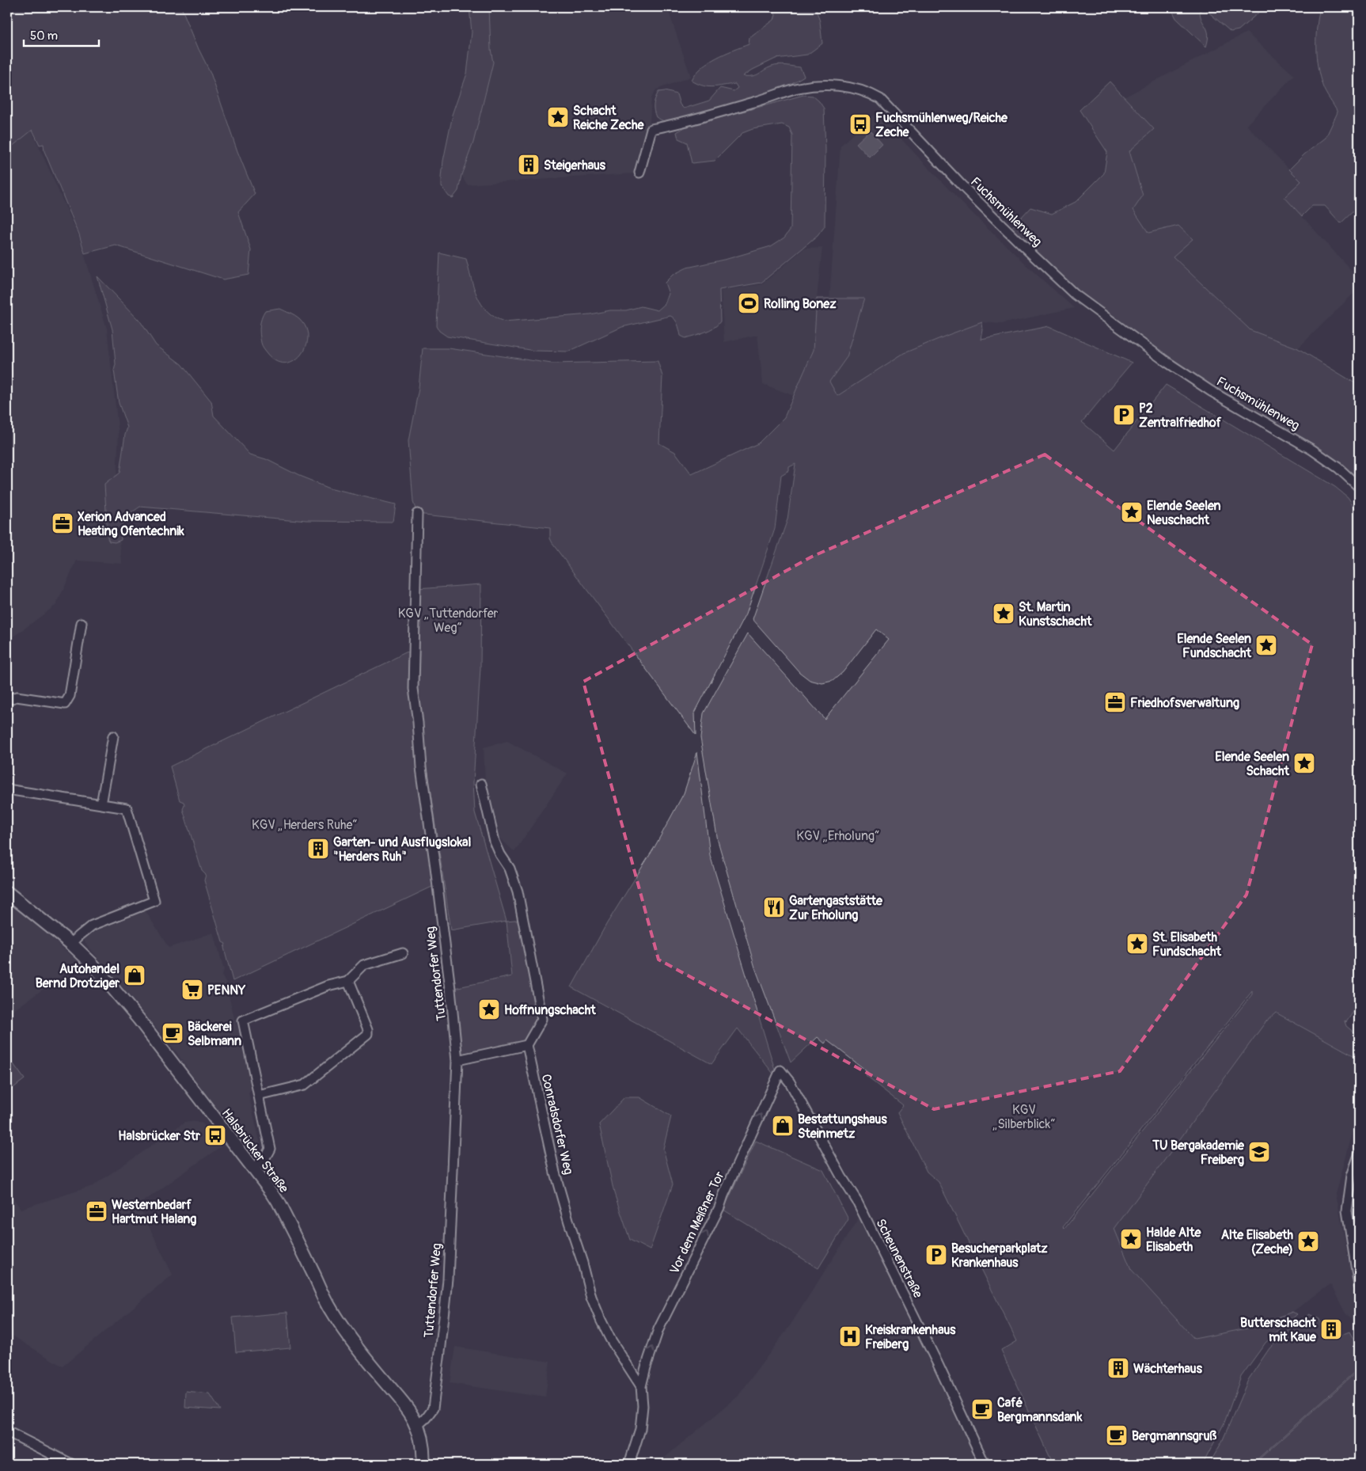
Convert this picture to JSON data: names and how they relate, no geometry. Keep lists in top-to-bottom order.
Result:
{
  "streets": {
    "main road": ["Halsbrücker Straße"],
    "street": [
      "Fuchsmühlenweg",
      "Tuttendorfer Weg",
      "Conradsdorfer Weg",
      "Vor dem Meißner Tor",
      "Scheunenstraße"
    ]
  },
  "crossings": [
    ["Tuttendorfer Weg", "Halsbrücker Straße"],
    ["Conradsdorfer Weg", "Vor dem Meißner Tor"],
    ["Vor dem Meißner Tor", "Scheunenstraße"]
  ],
  "one_way": ["Vor dem Meißner Tor"],
  "parks": [
    "KGV „Tuttendorfer Weg“",
    "KGV „Herders Ruhe“",
    "KGV „Erholung“",
    "KGV „Silberblick“"
  ],
  "places": {
    "place": [
      "Schacht Reiche Zeche",
      "Elende Seelen Neuschacht",
      "St. Martin Kunstschacht",
      "Elende Seelen Fundschacht",
      "Elende Seelen Schacht",
      "St. Elisabeth Fundschacht",
      "Hoffnungschacht",
      "Halde Alte Elisabeth",
      "Alte Elisabeth (Zeche)"
    ],
    "bus stop": ["Fuchsmühlenweg/Reiche Zeche", "Halsbrücker Str"],
    "building": [
      "Steigerhaus",
      "Garten- und Ausflugslokal \"Herders Ruh\"",
      "Butterschacht mit Kaue",
      "Wächterhaus"
    ],
    "sports": ["Rolling Bonez"],
    "parking": ["P2 Zentralfriedhof", "Besucherparkplatz Krankenhaus"],
    "office": ["Xerion Advanced Heating Ofentechnik", "Friedhofsverwaltung", "Westernbedarf Hartmut Halang"],
    "restaurant": ["Gartengaststätte Zur Erholung"],
    "shop": ["Autohandel Bernd Drotziger", "Bestattungshaus Steinmetz"],
    "supermarket": ["PENNY"],
    "cafe": ["Bäckerei Selbmann", "Café Bergmannsdank", "Bergmannsgruß"],
    "school or university": ["TU Bergakademie Freiberg"],
    "hospital": ["Kreiskrankenhaus Freiberg"]
  },
  "scale_bar": "50 m"
}
